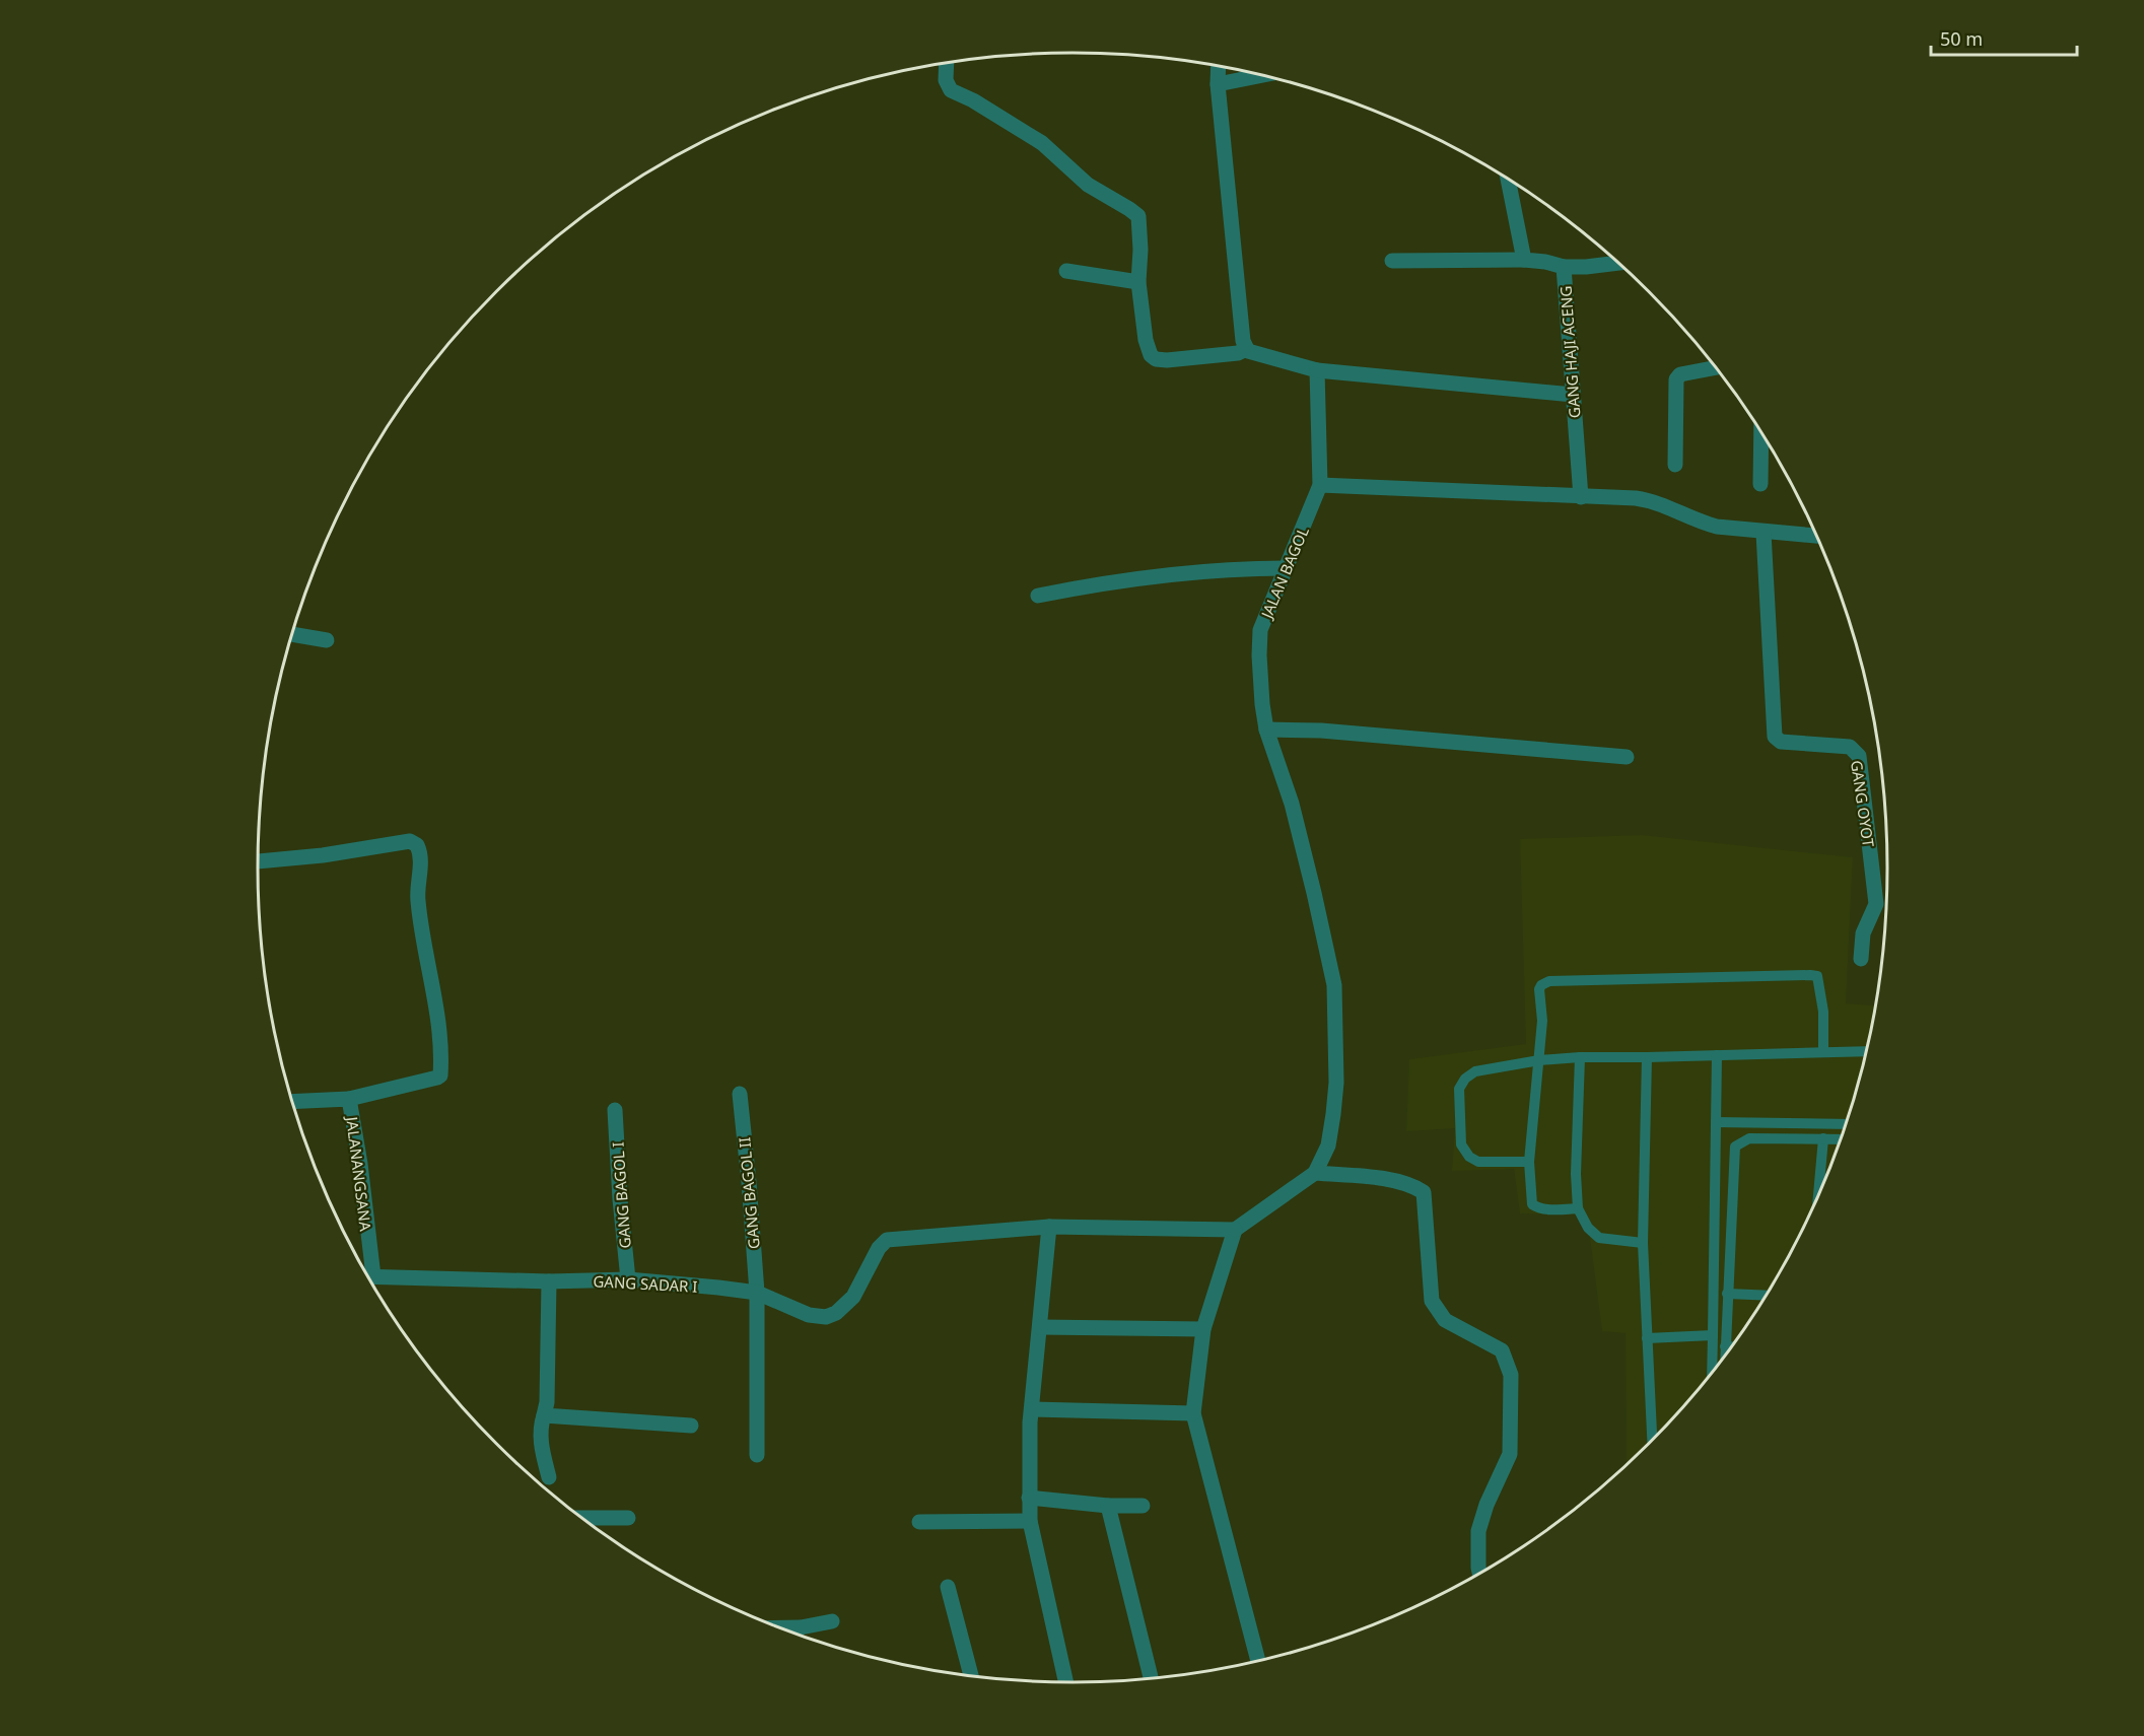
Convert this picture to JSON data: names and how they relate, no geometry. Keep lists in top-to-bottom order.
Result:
{
  "streets": {
    "street": [
      "GANG HAJI ACENG",
      "JALAN BAGOL",
      "GANG OYOT",
      "JALANANGSANA",
      "GANG BAGOL II",
      "GANG BAGOL I",
      "GANG SADAR I"
    ]
  },
  "crossings": [
    ["GANG BAGOL II", "GANG SADAR I"],
    ["GANG BAGOL I", "GANG SADAR I"]
  ],
  "scale_bar": "50 m"
}
